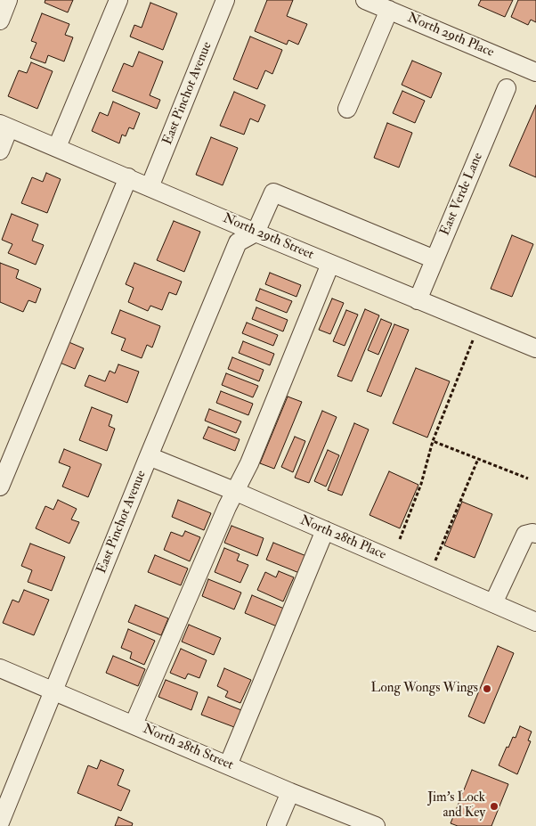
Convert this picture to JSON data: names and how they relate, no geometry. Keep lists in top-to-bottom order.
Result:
{
  "streets": {
    "street": [
      "North 29th Place",
      "East Pinchot Avenue",
      "East Verde Lane",
      "North 29th Street",
      "North 28th Place",
      "North 28th Street"
    ]
  },
  "crossings": [
    ["East Pinchot Avenue", "North 29th Street"],
    ["East Pinchot Avenue", "North 28th Place"],
    ["East Pinchot Avenue", "North 28th Street"],
    ["East Verde Lane", "North 29th Street"]
  ],
  "places": ["Long Wongs Wings", "Jim's Lock and Key"]
}
